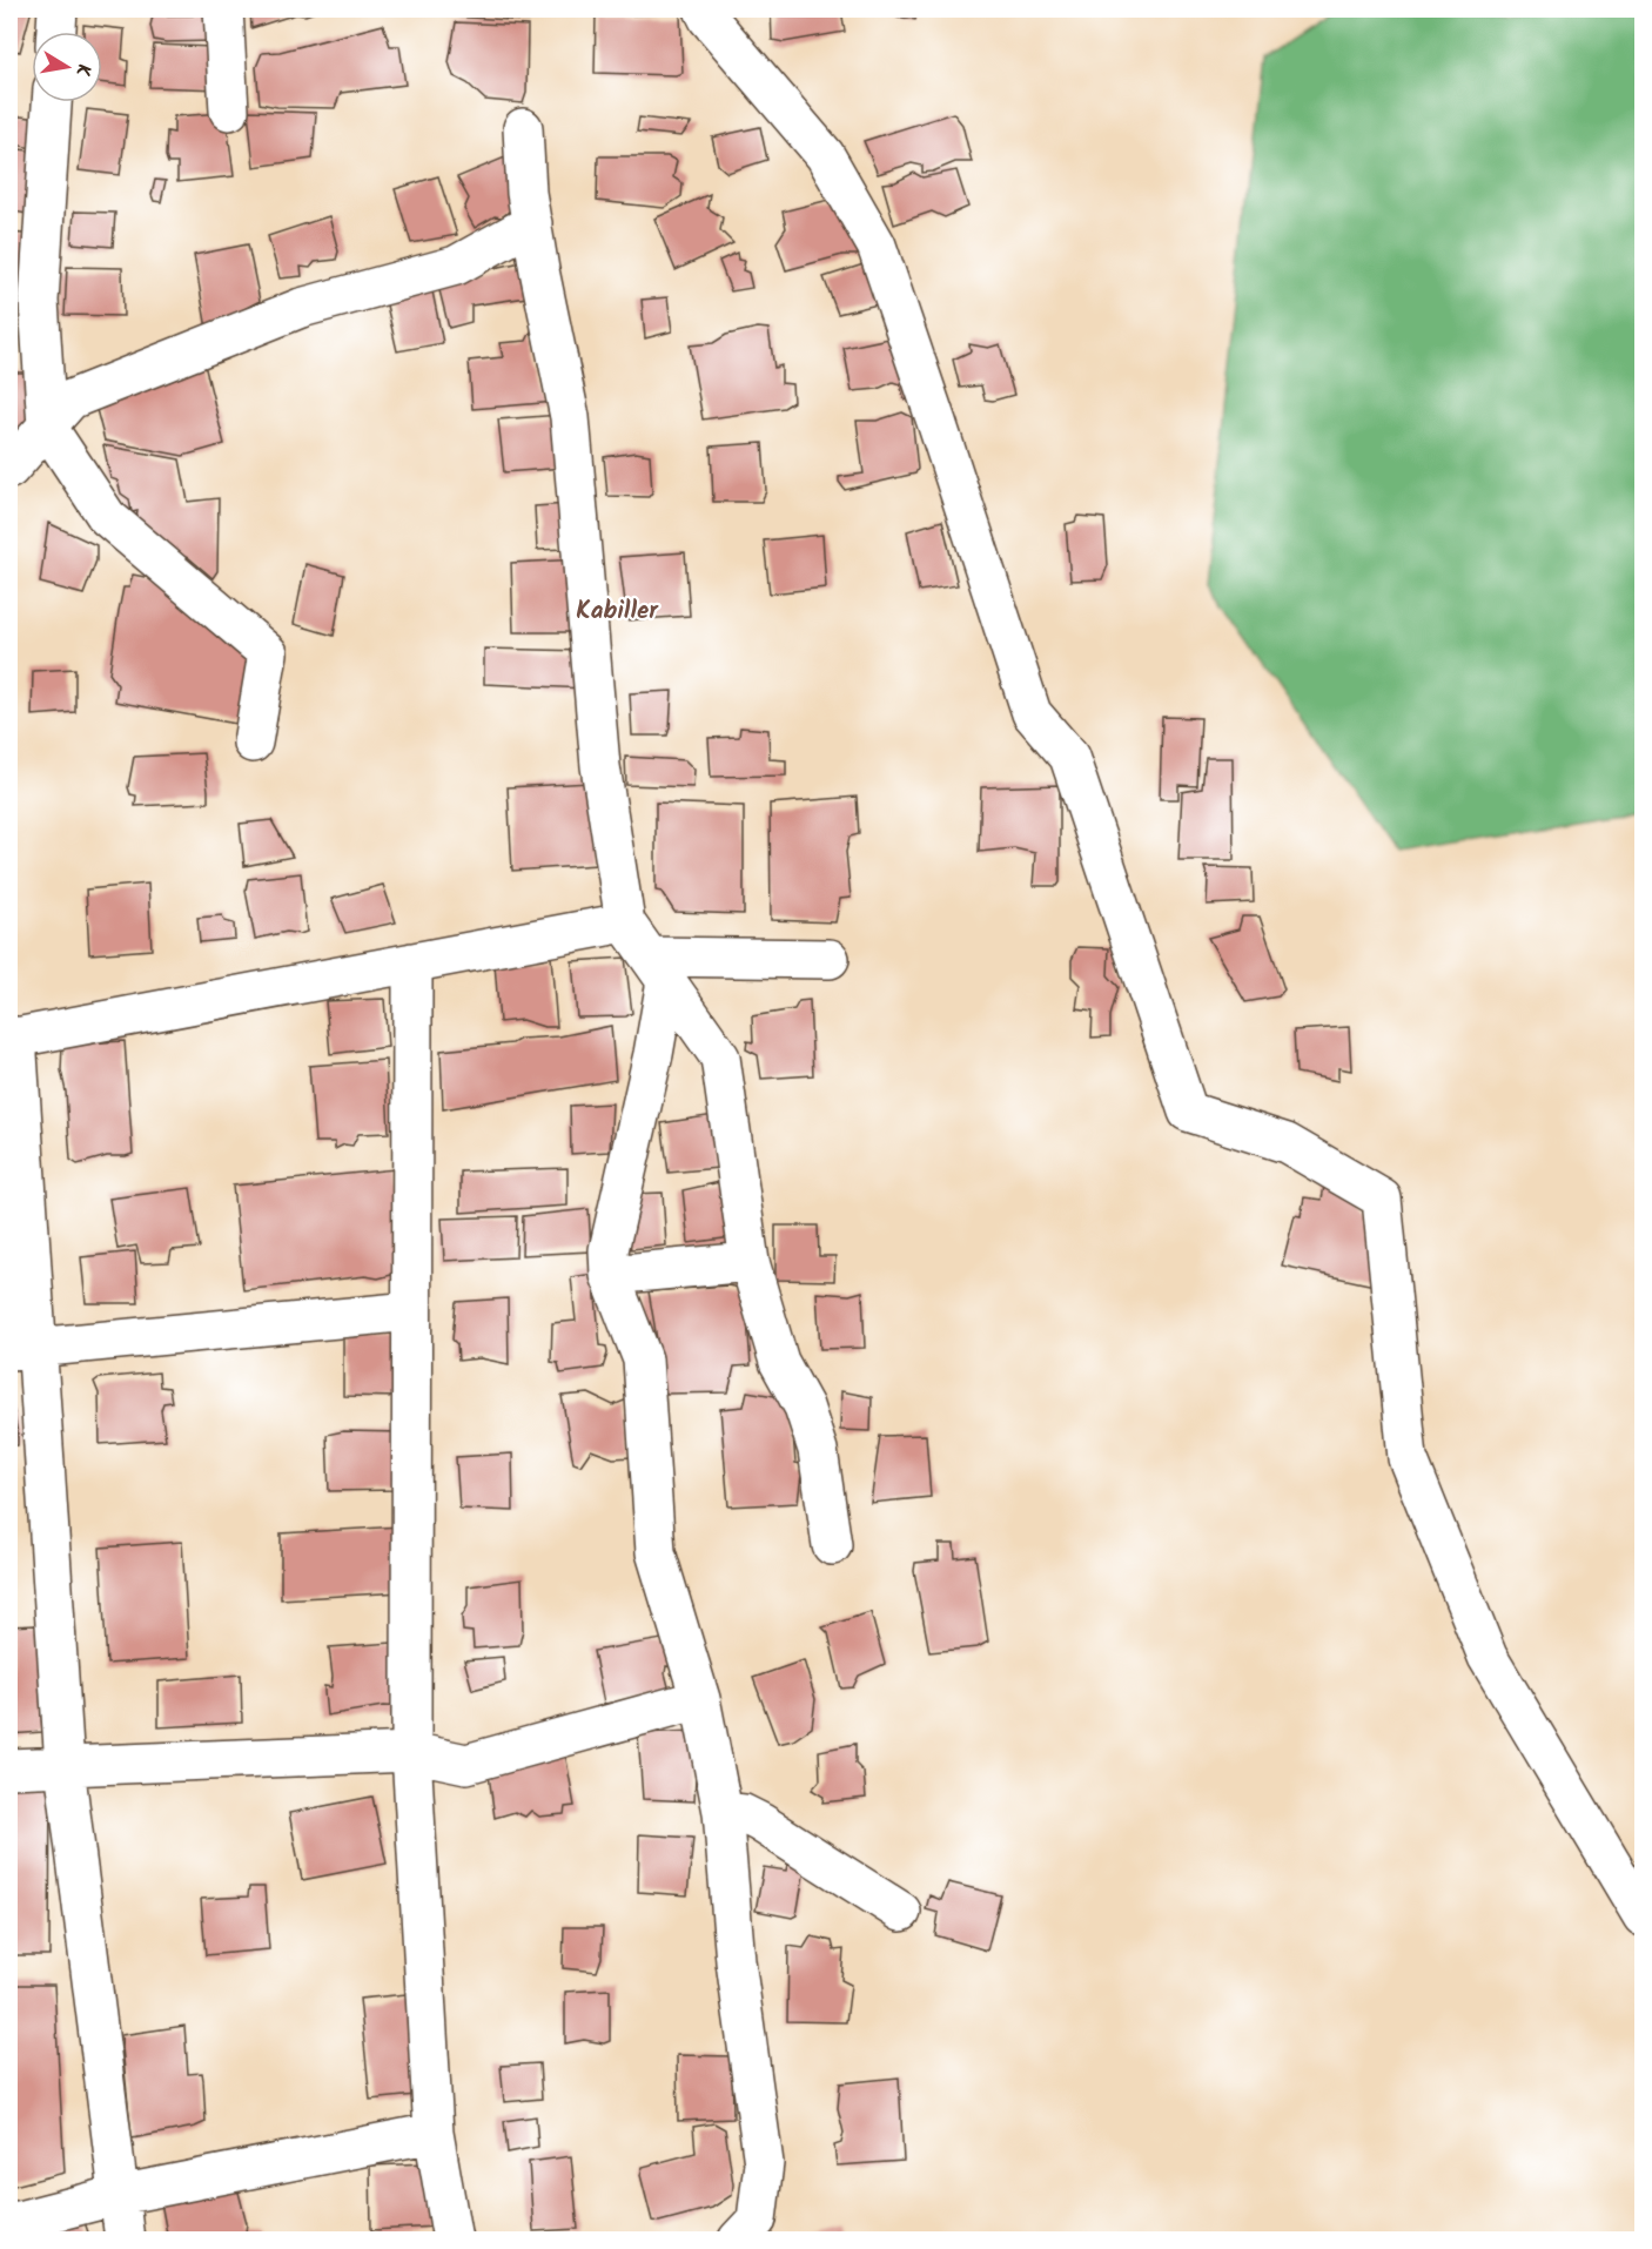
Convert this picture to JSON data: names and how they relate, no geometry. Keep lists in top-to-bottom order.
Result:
{
  "districts": ["Kabiller"],
  "north": "right"
}
